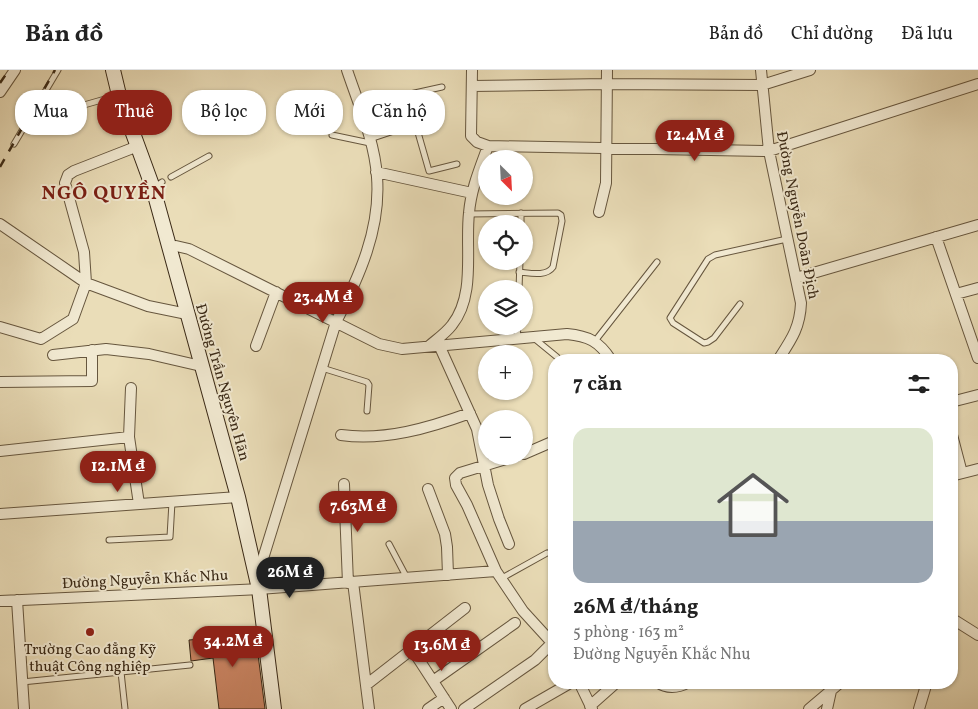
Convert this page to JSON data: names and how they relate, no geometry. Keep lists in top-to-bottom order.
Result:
{
  "streets": {
    "street": ["Đường Nguyễn Doãn Địch", "Đường Trần Nguyên Hãn", "Đường Nguyễn Khắc Nhu"]
  },
  "crossings": [
    ["Đường Trần Nguyên Hãn", "Đường Nguyễn Khắc Nhu"]
  ],
  "districts": ["NGÔ QUYỀN"],
  "places": ["Trường Cao đẳng Kỹ thuật Công nghiệp"],
  "north": "bottom right",
  "page": {
    "header": "Bản đồ",
    "nav": ["Bản đồ", "Chỉ đường", "Đã lưu"],
    "chip": [
      "Mua",
      "Thuê",
      "Bộ lọc",
      "Mới",
      "Căn hộ"
    ],
    "price": [
      "12.4M ₫",
      "23.4M ₫",
      "12.1M ₫",
      "7.63M ₫",
      "26M ₫",
      "34.2M ₫",
      "13.6M ₫"
    ],
    "map_buttons": ["+", "−"],
    "heading": "7 căn",
    "list": [
      {
        "name": "26M ₫/tháng",
        "note": "5 phòng · 163 m² · Đường Nguyễn Khắc Nhu"
      }
    ]
  }
}
